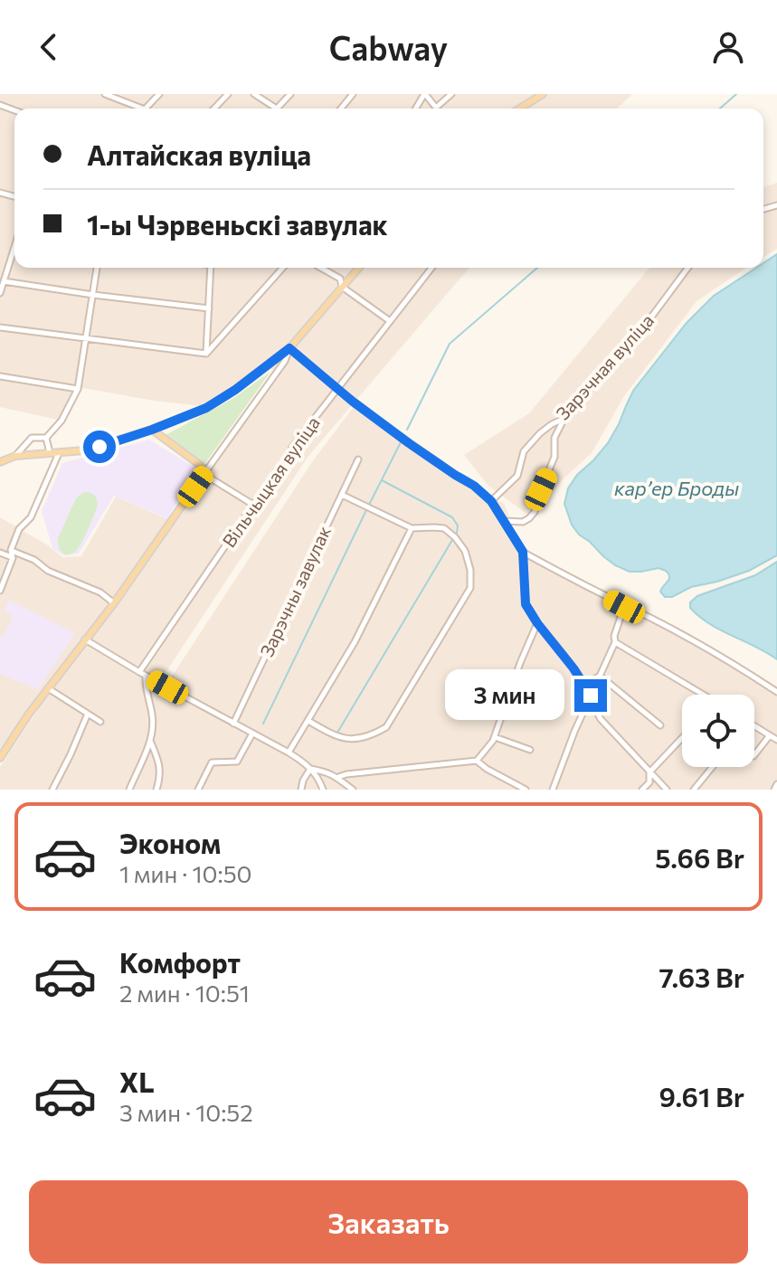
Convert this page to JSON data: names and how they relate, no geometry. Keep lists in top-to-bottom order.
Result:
{
  "streets": {
    "street": ["Зарэчная вуліца", "Вільчыцкая вуліца", "Зарэчны завулак"]
  },
  "water": ["карʼер Броды"],
  "page": {
    "header": "Cabway",
    "banner": ["Алтайская вуліца", "1-ы Чэрвеньскі завулак"],
    "bubble": "3 мин",
    "list": [
      {
        "name": "Эконом",
        "note": "1 мин · 10:50",
        "value": "5.66 Br"
      },
      {
        "name": "Комфорт",
        "note": "2 мин · 10:51",
        "value": "7.63 Br"
      },
      {
        "name": "XL",
        "note": "3 мин · 10:52",
        "value": "9.61 Br"
      }
    ],
    "buttons": "Заказать"
  }
}
